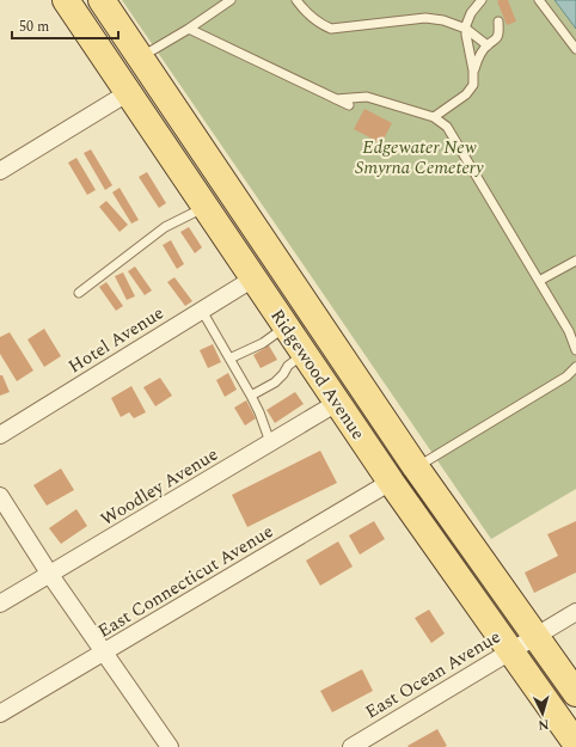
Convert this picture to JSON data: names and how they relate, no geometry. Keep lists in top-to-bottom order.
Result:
{
  "streets": {
    "main road": ["Ridgewood Avenue"],
    "street": [
      "Hotel Avenue",
      "Woodley Avenue",
      "East Connecticut Avenue",
      "East Ocean Avenue"
    ]
  },
  "crossings": [
    ["Hotel Avenue", "Ridgewood Avenue"],
    ["Ridgewood Avenue", "Woodley Avenue"],
    ["Ridgewood Avenue", "East Connecticut Avenue"],
    ["Ridgewood Avenue", "East Ocean Avenue"]
  ],
  "parks": ["Edgewater New Smyrna Cemetery"],
  "scale_bar": "50 m",
  "north": "bottom"
}
